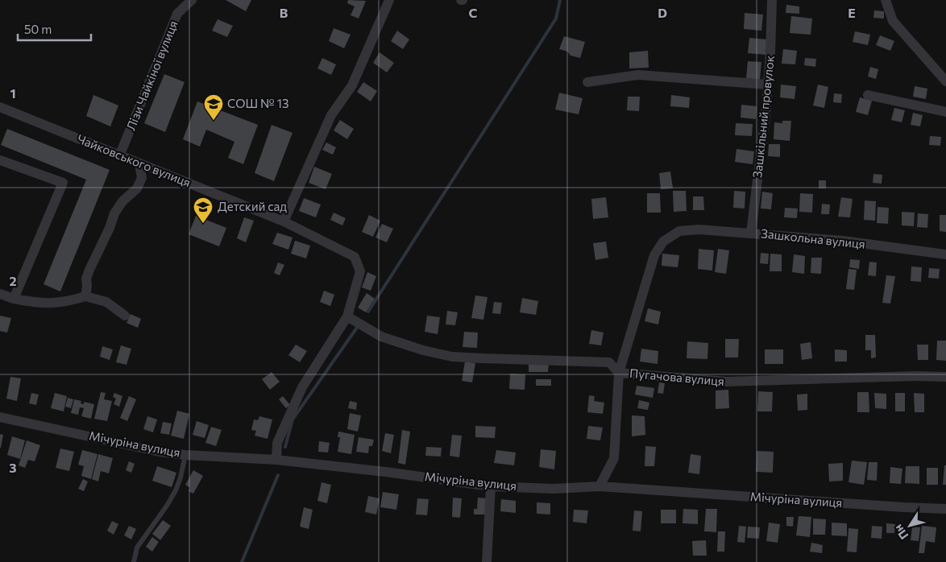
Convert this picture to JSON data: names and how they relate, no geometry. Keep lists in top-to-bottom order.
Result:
{
  "streets": {
    "street": [
      "Лізи Чайкіної вулиця",
      "Зашкільний провулок",
      "Чайковського вулиця",
      "Зашкольна вулиця",
      "Пугачова вулиця",
      "Мічуріна вулиця"
    ]
  },
  "crossings": [
    ["Лізи Чайкіної вулиця", "Чайковського вулиця"],
    ["Зашкільний провулок", "Зашкольна вулиця"],
    ["Чайковського вулиця", "Пугачова вулиця"],
    ["Зашкольна вулиця", "Пугачова вулиця"]
  ],
  "places": {
    "school or university": ["СОШ № 13", "Детский сад"]
  },
  "scale_bar": "50 m",
  "north": "bottom left",
  "grid": {
    "columns": [
      "B",
      "C",
      "D",
      "E"
    ],
    "rows": ["1", "2", "3"]
  }
}
